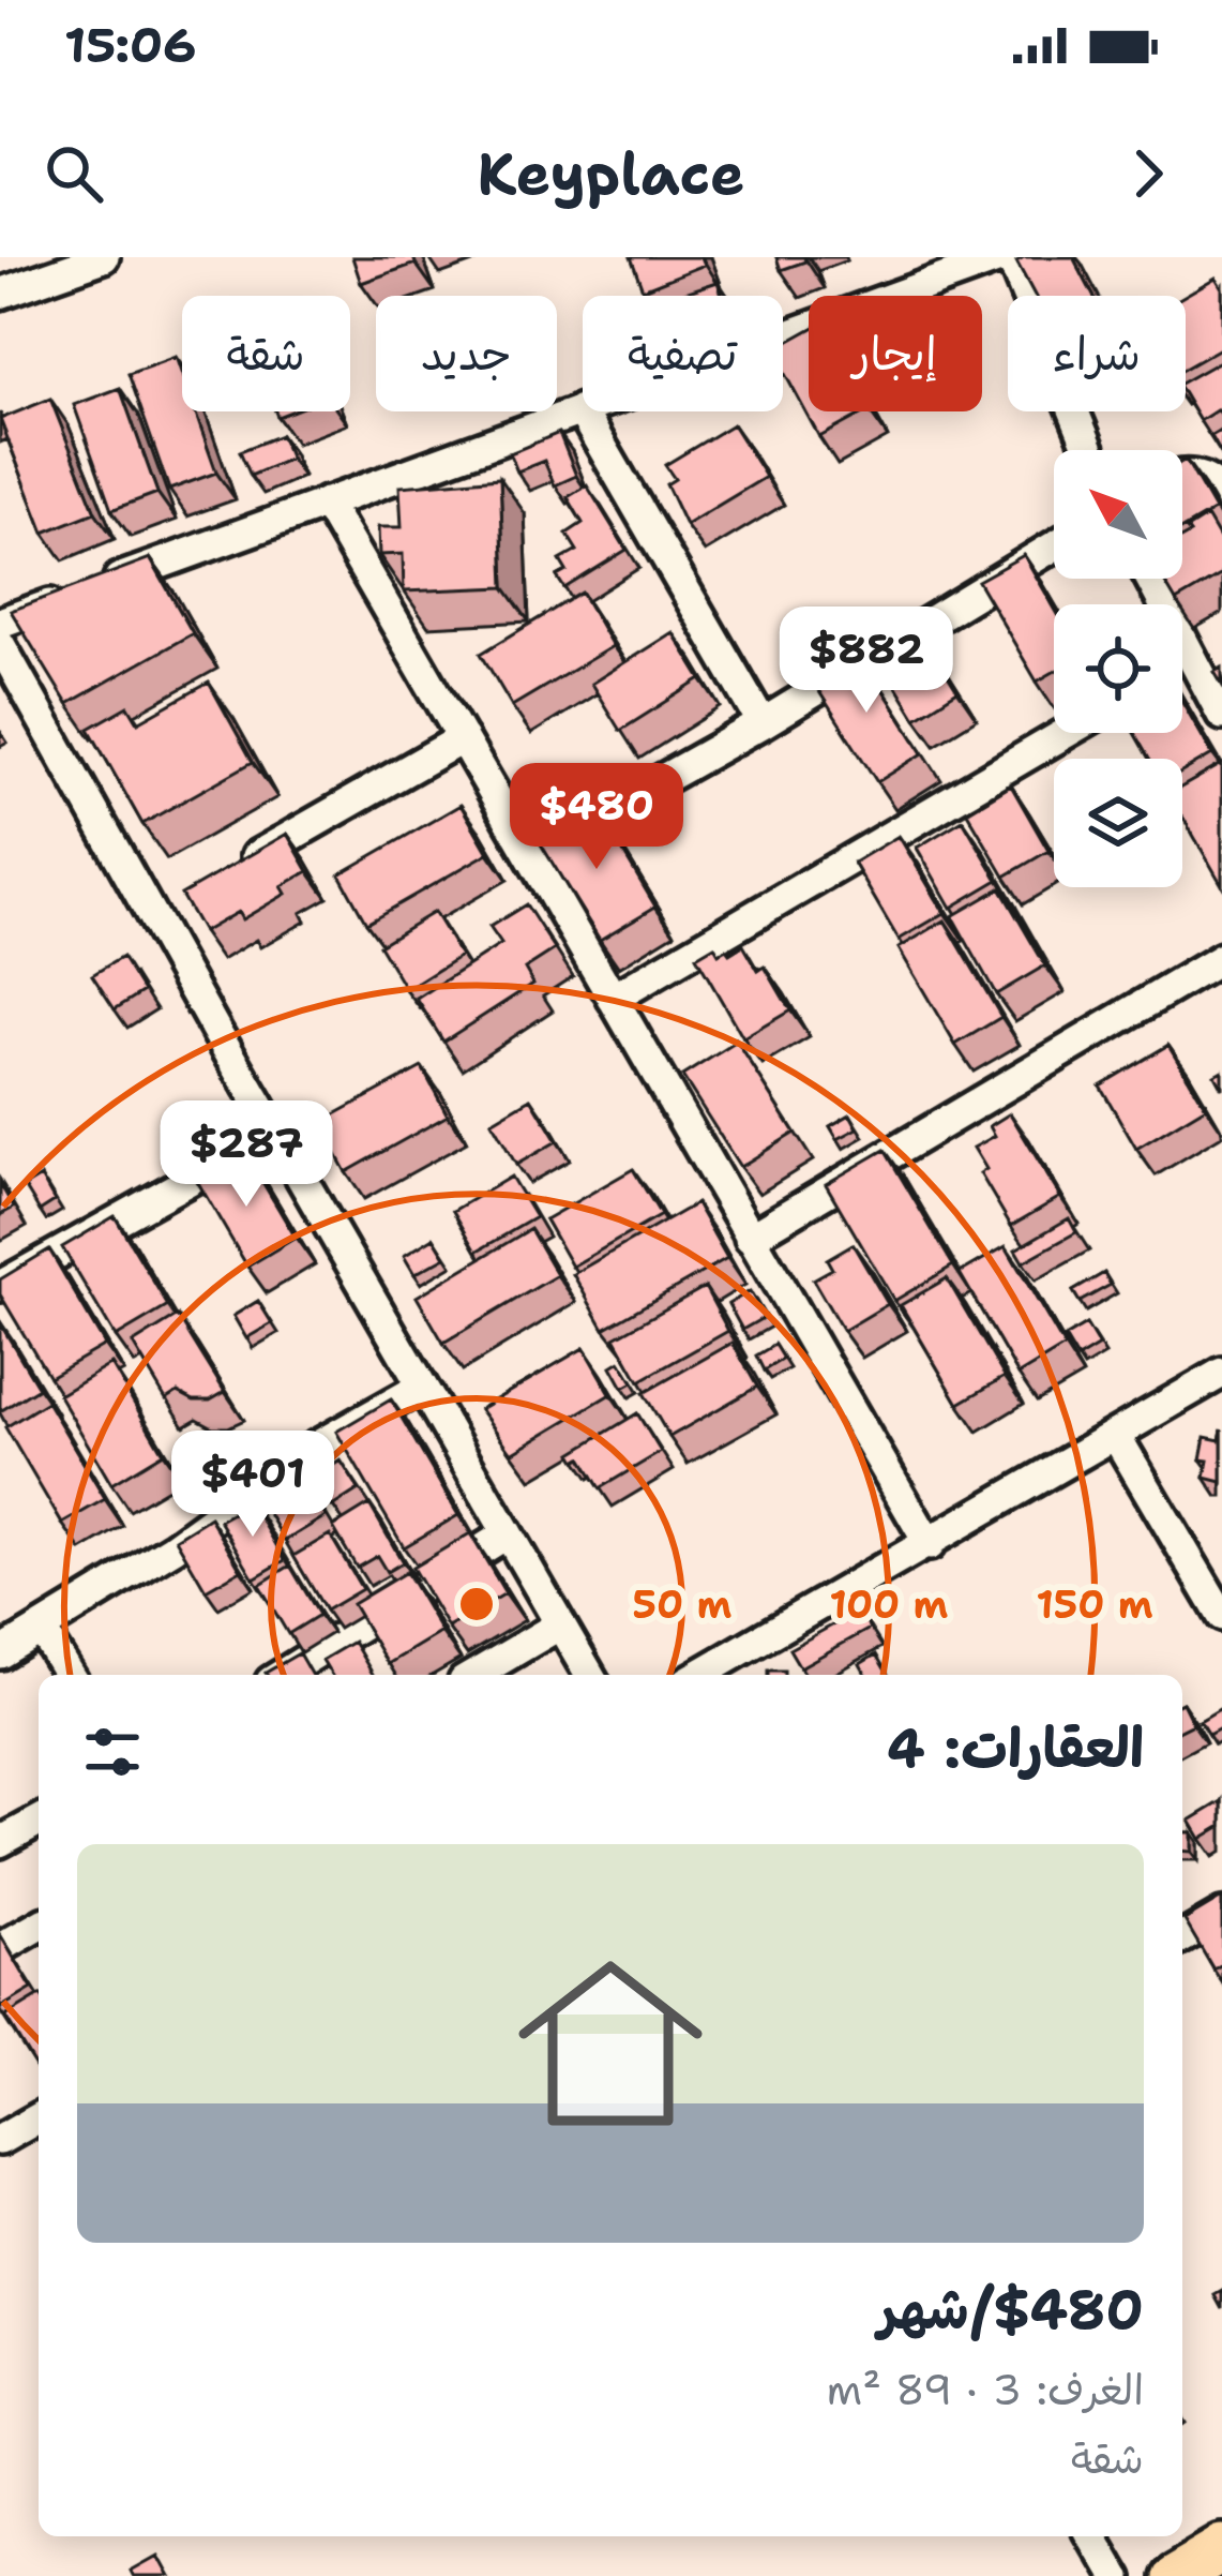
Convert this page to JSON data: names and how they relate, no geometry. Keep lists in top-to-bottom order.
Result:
{
  "north": "top left",
  "page": {
    "status": "15:06",
    "header": "Keyplace",
    "chip": [
      "شراء",
      "إيجار",
      "تصفية",
      "جديد",
      "شقة"
    ],
    "price": [
      "$882",
      "$480",
      "$287",
      "$401"
    ],
    "heading": "العقارات: 4",
    "list": [
      {
        "name": "$480/شهر",
        "note": "الغرف: 3 · 89 m² · شقة"
      }
    ]
  },
  "rings": ["50 m", "100 m", "150 m"]
}
